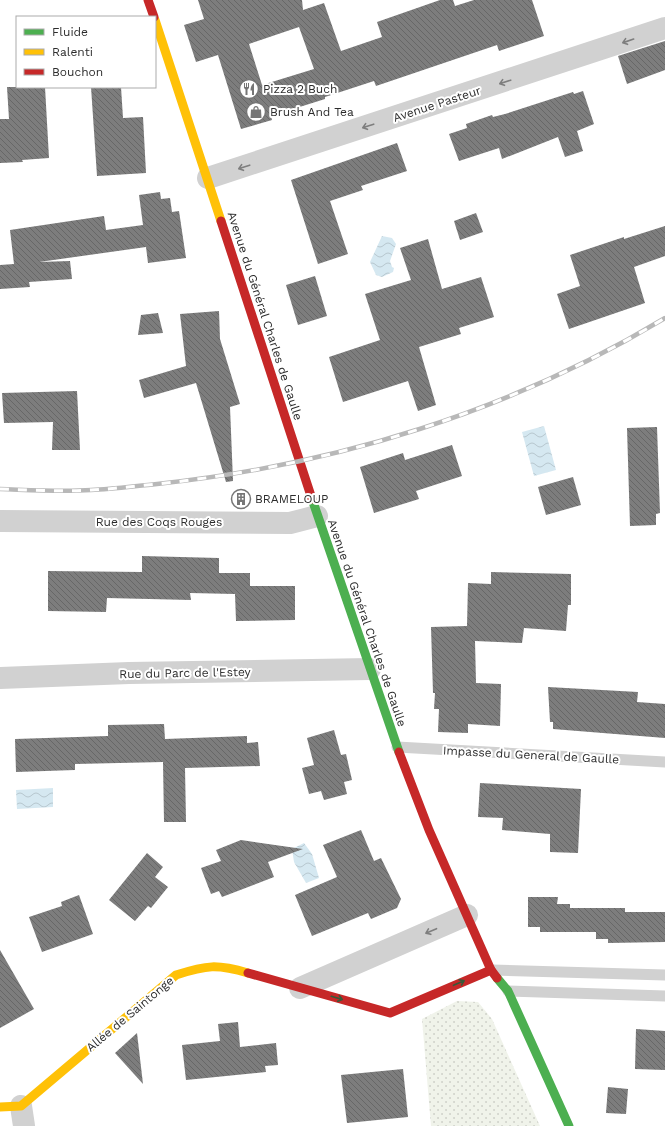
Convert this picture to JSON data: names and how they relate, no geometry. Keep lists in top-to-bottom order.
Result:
{
  "streets": {
    "street": [
      "Avenue Pasteur",
      "Avenue du Général Charles de Gaulle",
      "Rue des Coqs Rouges",
      "Rue du Parc de l'Estey",
      "Allée de Saintonge"
    ],
    "lane": ["Impasse du General de Gaulle"]
  },
  "crossings": [
    ["Avenue Pasteur", "Avenue du Général Charles de Gaulle"],
    ["Avenue du Général Charles de Gaulle", "Rue des Coqs Rouges"],
    ["Avenue du Général Charles de Gaulle", "Rue du Parc de l'Estey"],
    ["Avenue du Général Charles de Gaulle", "Impasse du General de Gaulle"],
    ["Avenue du Général Charles de Gaulle", "Allée de Saintonge"]
  ],
  "one_way": ["Avenue Pasteur"],
  "places": {
    "restaurant": ["Pizza 2 Buch"],
    "shop": ["Brush And Tea"],
    "building": ["BRAMELOUP"]
  },
  "legend": ["Fluide", "Ralenti", "Bouchon"]
}
